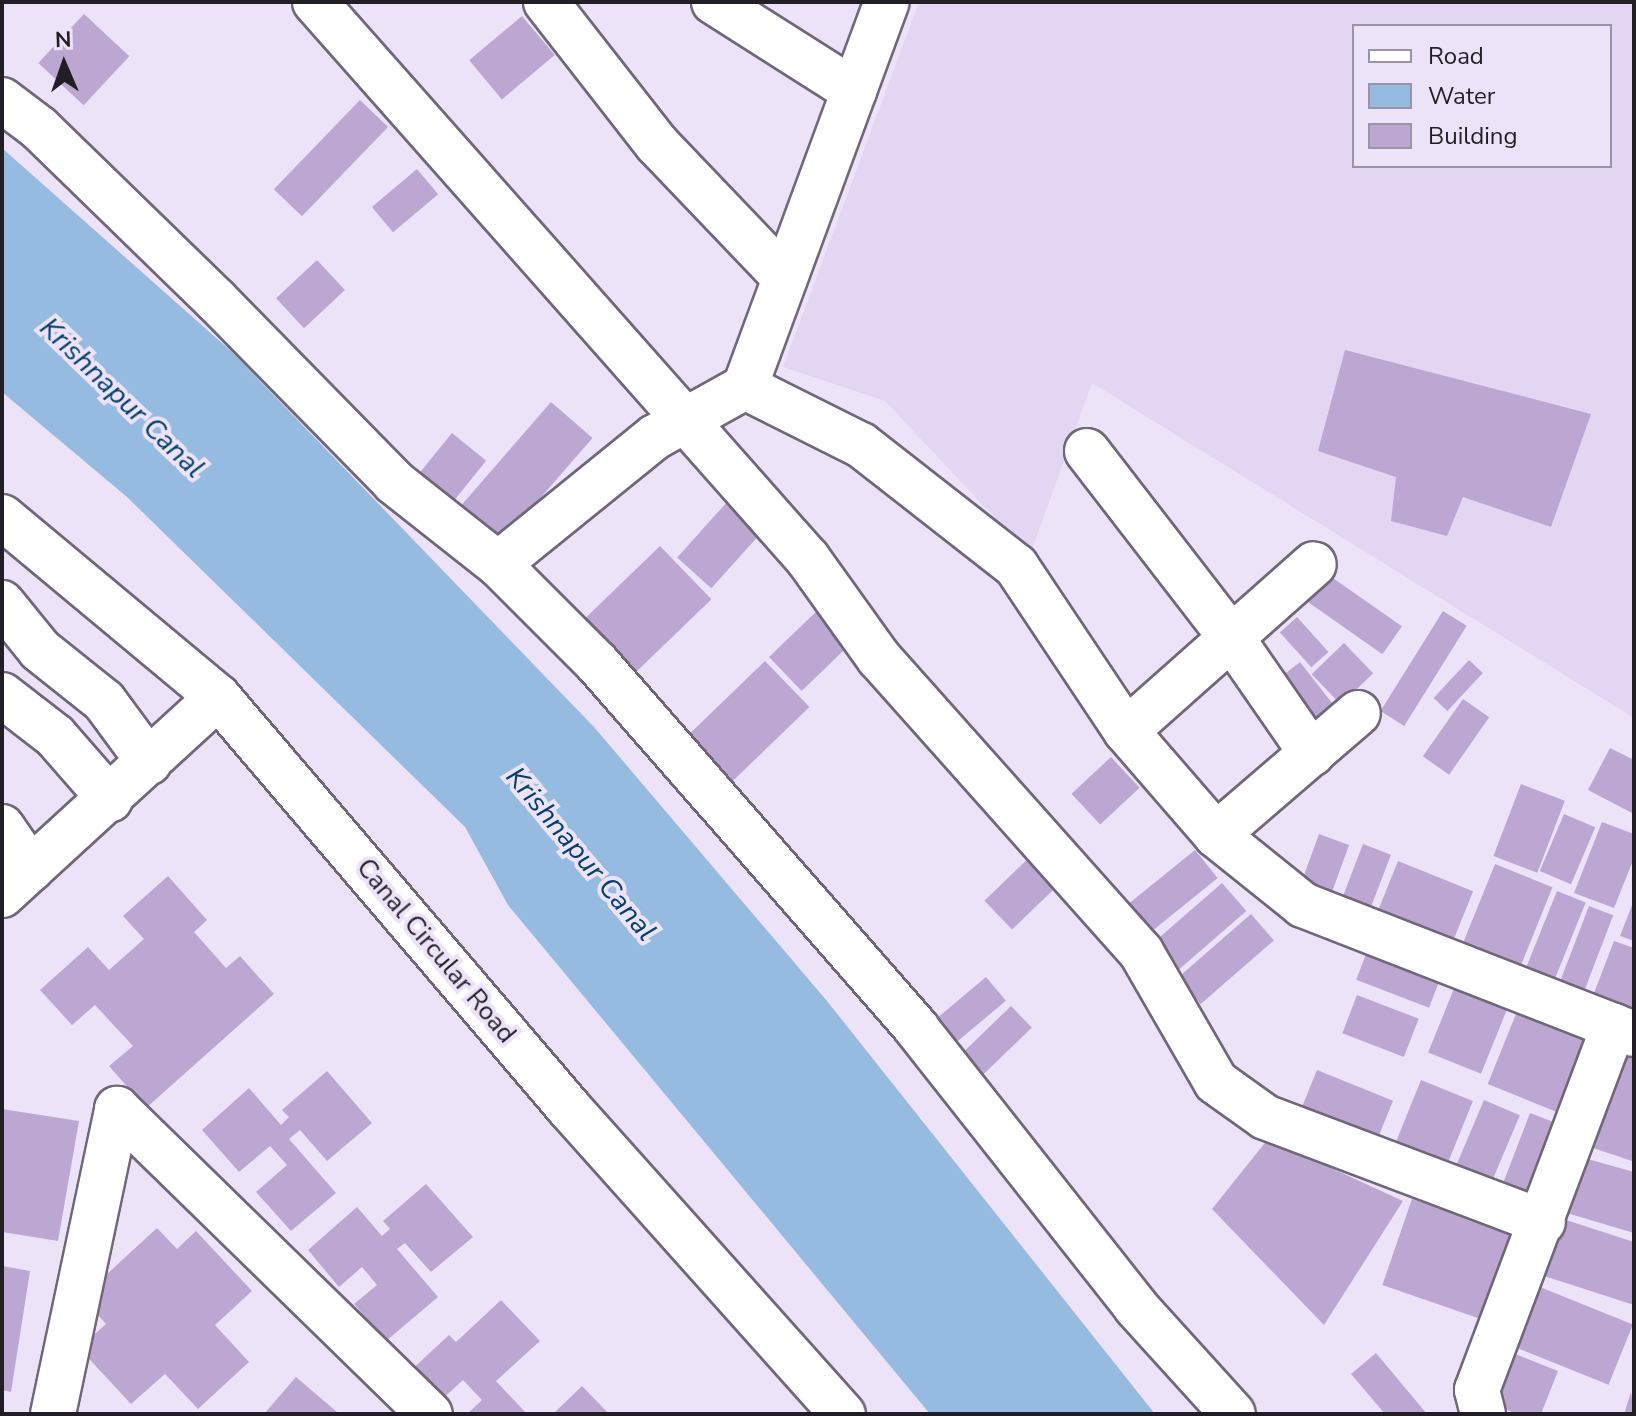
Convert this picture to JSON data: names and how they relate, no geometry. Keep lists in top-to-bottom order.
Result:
{
  "streets": {
    "street": ["Canal Circular Road"]
  },
  "water": ["Krishnapur Canal"],
  "legend": ["Road", "Water", "Building"],
  "north": "top"
}
